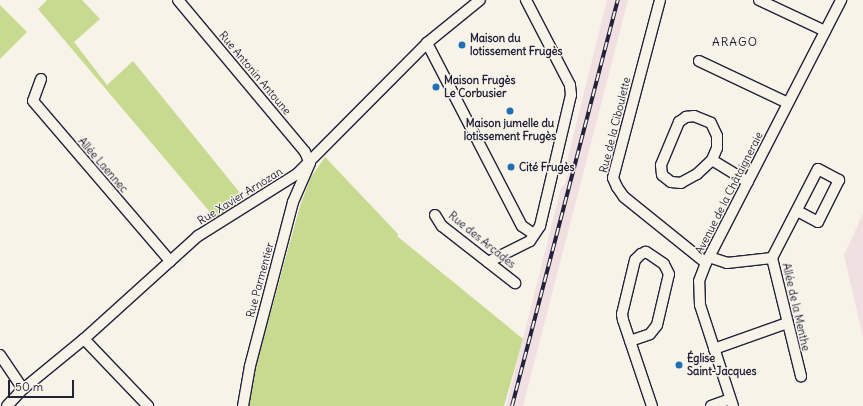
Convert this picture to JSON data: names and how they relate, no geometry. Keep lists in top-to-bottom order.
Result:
{
  "streets": {
    "street": [
      "Rue Antonin Antoune",
      "Rue de la Ciboulette",
      "Allée Laennec",
      "Avenue de la Châtaigneraie",
      "Rue Xavier Arnozan",
      "Rue des Arcades",
      "Rue Parmentier",
      "Allée de la Menthe"
    ]
  },
  "crossings": [
    ["Rue Antonin Antoune", "Rue Xavier Arnozan"],
    ["Rue Antonin Antoune", "Rue Parmentier"],
    ["Rue de la Ciboulette", "Avenue de la Châtaigneraie"],
    ["Rue de la Ciboulette", "Allée de la Menthe"],
    ["Allée Laennec", "Rue Xavier Arnozan"],
    ["Avenue de la Châtaigneraie", "Allée de la Menthe"],
    ["Rue Xavier Arnozan", "Rue Parmentier"]
  ],
  "districts": ["ARAGO"],
  "places": [
    "Maison du lotissement Frugès",
    "Maison Frugès Le Corbusier",
    "Maison jumelle du lotissement Frugès",
    "Cité Frugès",
    "Église Saint-Jacques"
  ],
  "scale_bar": "50 m"
}
